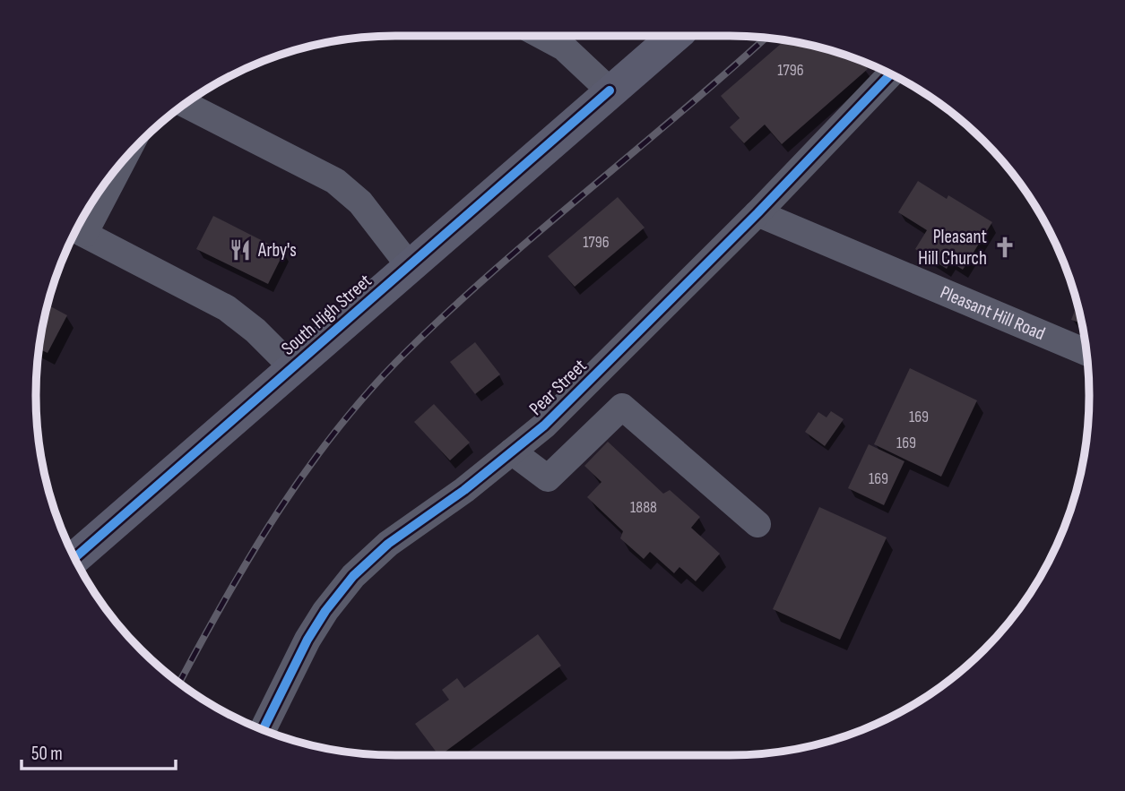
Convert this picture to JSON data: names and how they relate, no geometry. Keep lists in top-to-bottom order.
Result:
{
  "streets": {
    "main road": ["South High Street"],
    "street": ["Pleasant Hill Road", "Pear Street"]
  },
  "crossings": [
    ["Pleasant Hill Road", "Pear Street"]
  ],
  "places": {
    "church": ["Pleasant Hill Church"],
    "restaurant": ["Arby's"]
  },
  "house_numbers": [
    "1796",
    "1796",
    "169",
    "169",
    "169",
    "1888"
  ],
  "scale_bar": "50 m"
}
